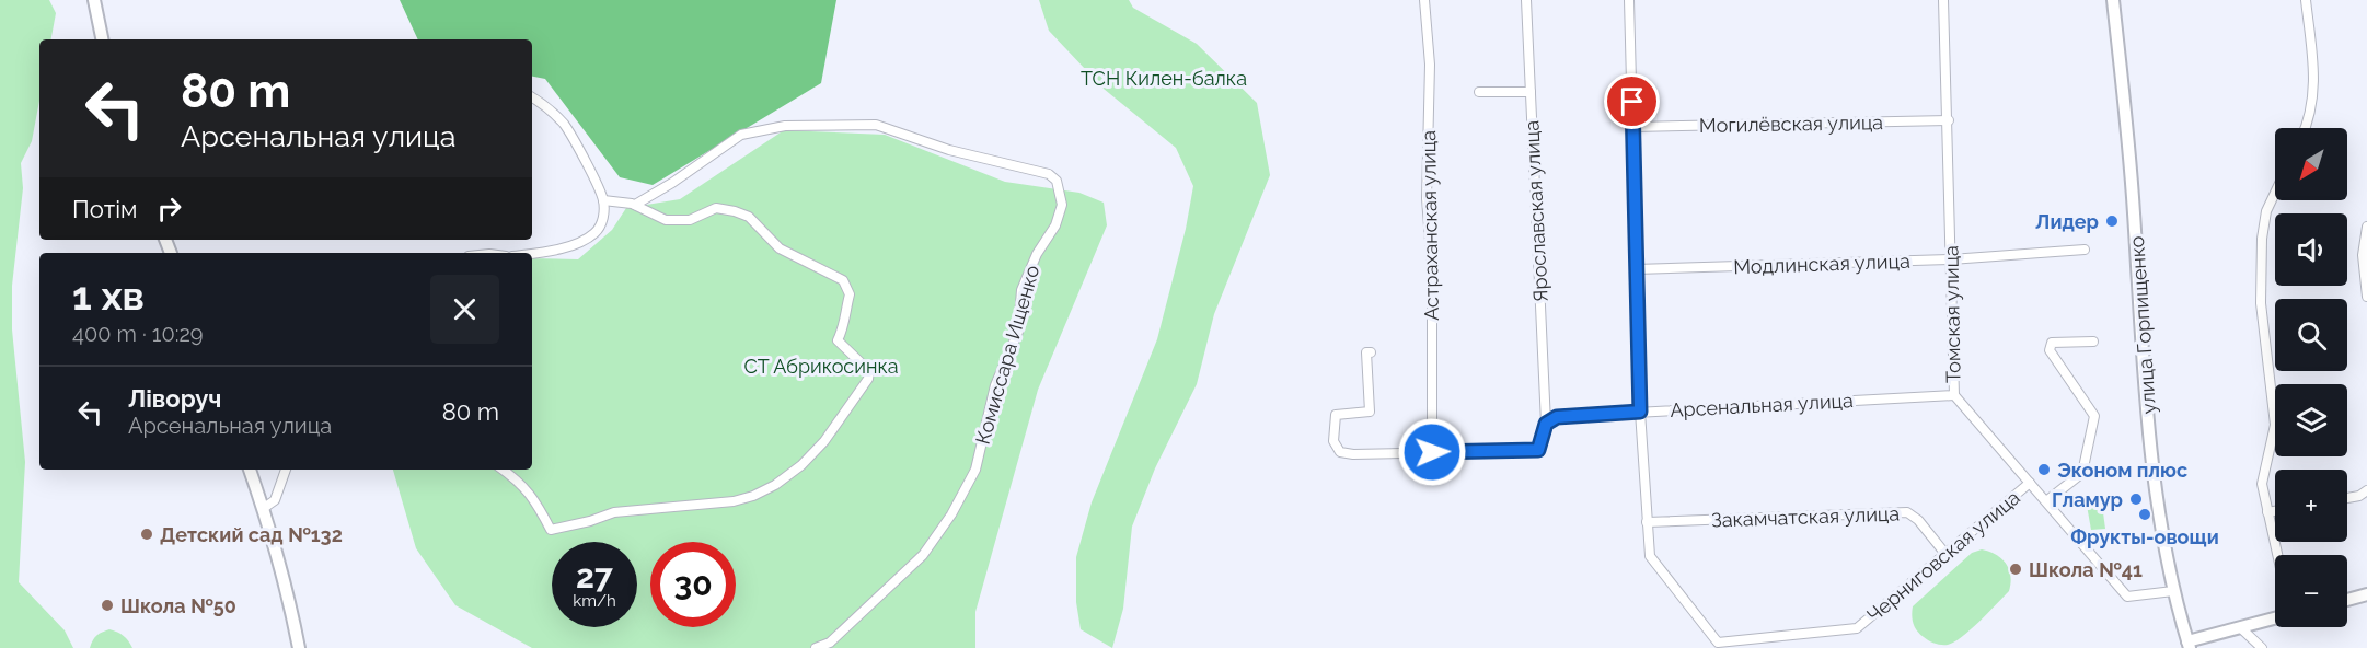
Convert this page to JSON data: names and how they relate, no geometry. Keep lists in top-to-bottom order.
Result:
{
  "streets": {
    "main road": ["улица Горпищенко"],
    "street": [
      "Могилёвская улица",
      "Ярославская улица",
      "Астраханская улица",
      "Модлинская улица",
      "Томская улица",
      "Комиссара Ищенко",
      "Арсенальная улица",
      "Закамчатская улица",
      "Черниговская улица"
    ]
  },
  "crossings": [
    ["Могилёвская улица", "Томская улица"],
    ["Могилёвская улица", "Черниговская улица"],
    ["Ярославская улица", "Арсенальная улица"],
    ["Модлинская улица", "Томская улица"],
    ["Модлинская улица", "Черниговская улица"],
    ["Томская улица", "улица Горпищенко"],
    ["Томская улица", "Арсенальная улица"],
    ["Томская улица", "Черниговская улица"],
    ["Арсенальная улица", "Черниговская улица"],
    ["Закамчатская улица", "Черниговская улица"]
  ],
  "parks": ["ТСН Килен-балка", "СТ Абрикосинка"],
  "places": [
    "Лидер",
    "Эконом плюс",
    "Гламур",
    "Фрукты-овощи",
    "Детский сад №132",
    "Школа №41",
    "Школа №50"
  ],
  "north": "bottom left",
  "page": {
    "turn": ["80 m", "Арсенальная улица"],
    "map_buttons": ["+", "−"],
    "then": "Потім",
    "heading": ["1 хв", "400 m · 10:29"],
    "list": [
      {
        "name": "Ліворуч",
        "note": "Арсенальная улица",
        "value": "80 m"
      }
    ],
    "speed": "27 km/h",
    "limit": "30"
  }
}
